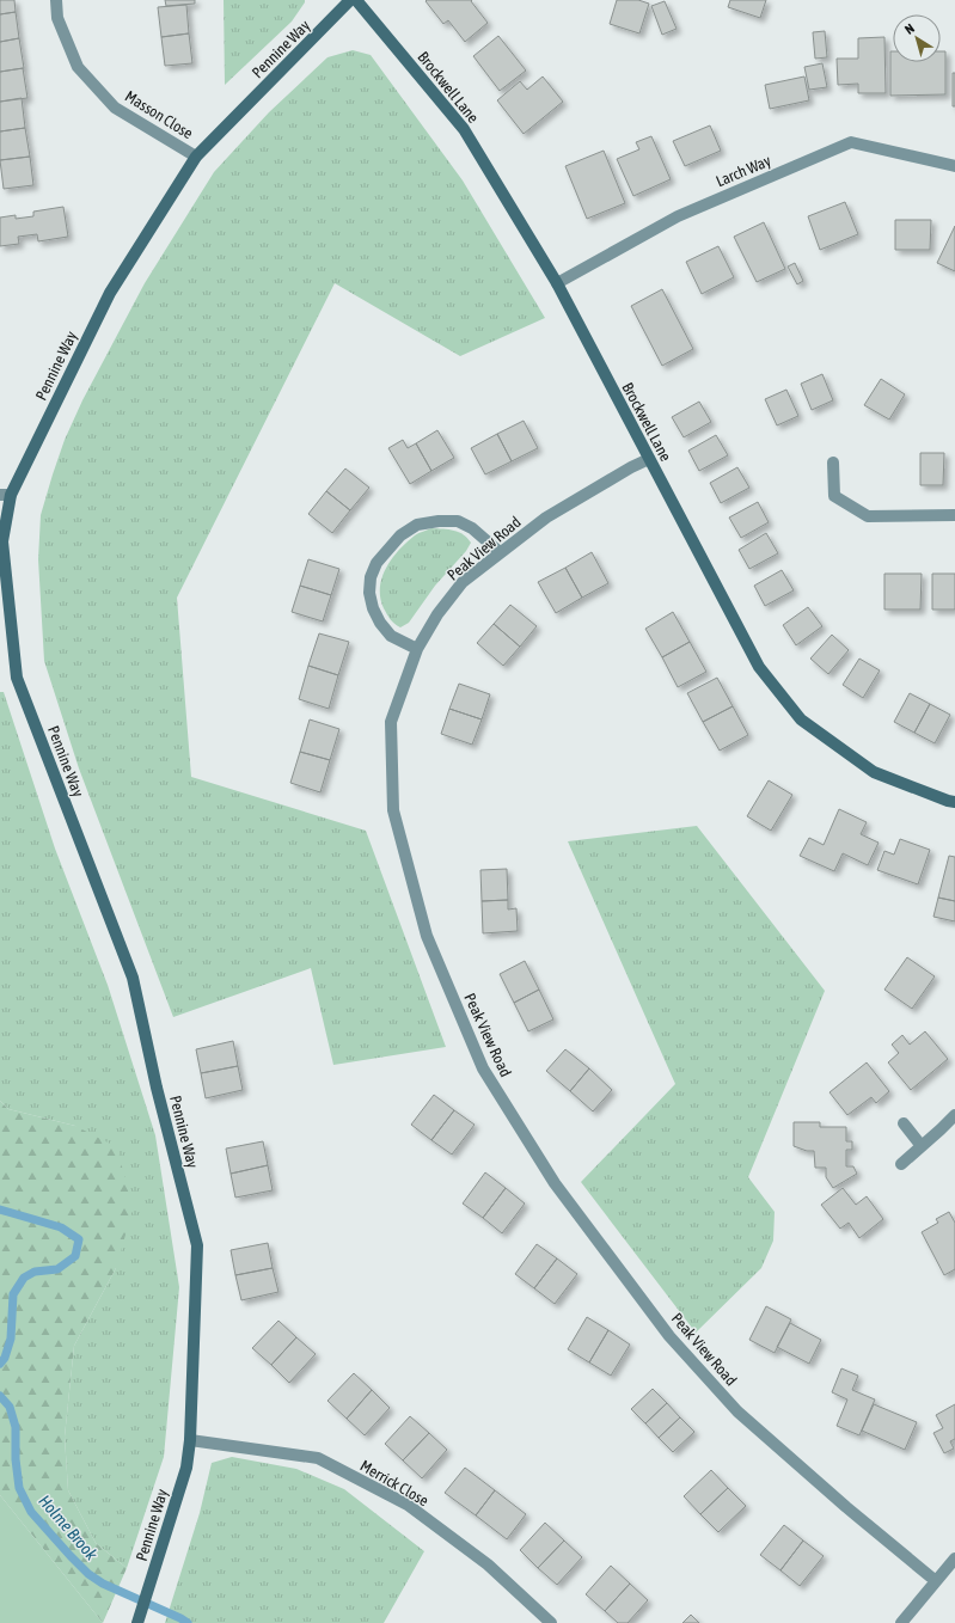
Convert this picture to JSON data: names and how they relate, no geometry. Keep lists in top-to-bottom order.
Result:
{
  "streets": {
    "street": [
      "Pennine Way",
      "Brockwell Lane",
      "Masson Close",
      "Larch Way",
      "Peak View Road",
      "Merrick Close"
    ]
  },
  "crossings": [
    ["Pennine Way", "Masson Close"],
    ["Pennine Way", "Merrick Close"],
    ["Brockwell Lane", "Larch Way"],
    ["Brockwell Lane", "Peak View Road"]
  ],
  "water": ["Holme Brook"],
  "north": "top left"
}
